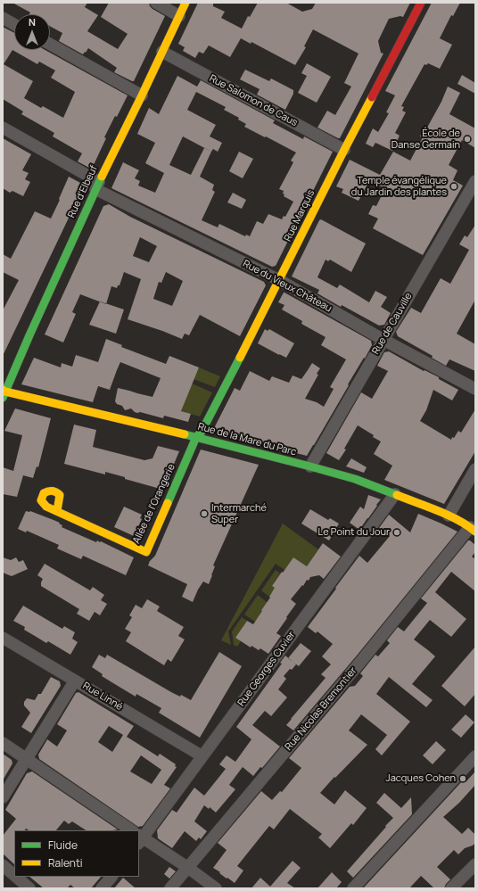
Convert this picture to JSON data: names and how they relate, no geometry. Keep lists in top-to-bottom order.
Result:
{
  "streets": {
    "street": [
      "Rue Salomon de Caus",
      "Rue d'Elbeuf",
      "Rue Marquis",
      "Rue du Vieux Château",
      "Rue de Cauville",
      "Rue de la Mare du Parc",
      "Allée de l'Orangerie",
      "Rue Georges Cuvier",
      "Rue Linné",
      "Rue Nicolas Bremontier"
    ]
  },
  "crossings": [
    ["Rue Salomon de Caus", "Rue d'Elbeuf"],
    ["Rue Salomon de Caus", "Rue Marquis"],
    ["Rue d'Elbeuf", "Rue du Vieux Château"],
    ["Rue d'Elbeuf", "Rue de la Mare du Parc"],
    ["Rue Marquis", "Rue du Vieux Château"],
    ["Rue Marquis", "Rue de la Mare du Parc"],
    ["Rue Marquis", "Allée de l'Orangerie"],
    ["Rue du Vieux Château", "Rue de Cauville"],
    ["Rue de Cauville", "Rue de la Mare du Parc"],
    ["Rue de la Mare du Parc", "Allée de l'Orangerie"],
    ["Rue de la Mare du Parc", "Rue Georges Cuvier"],
    ["Rue de la Mare du Parc", "Rue Nicolas Bremontier"],
    ["Rue Georges Cuvier", "Rue Linné"]
  ],
  "places": [
    "École de Danse Germain",
    "Temple évangélique du Jardin des plantes",
    "Intermarché Super",
    "Le Point du Jour",
    "Jacques Cohen"
  ],
  "legend": ["Fluide", "Ralenti"],
  "north": "top"
}
